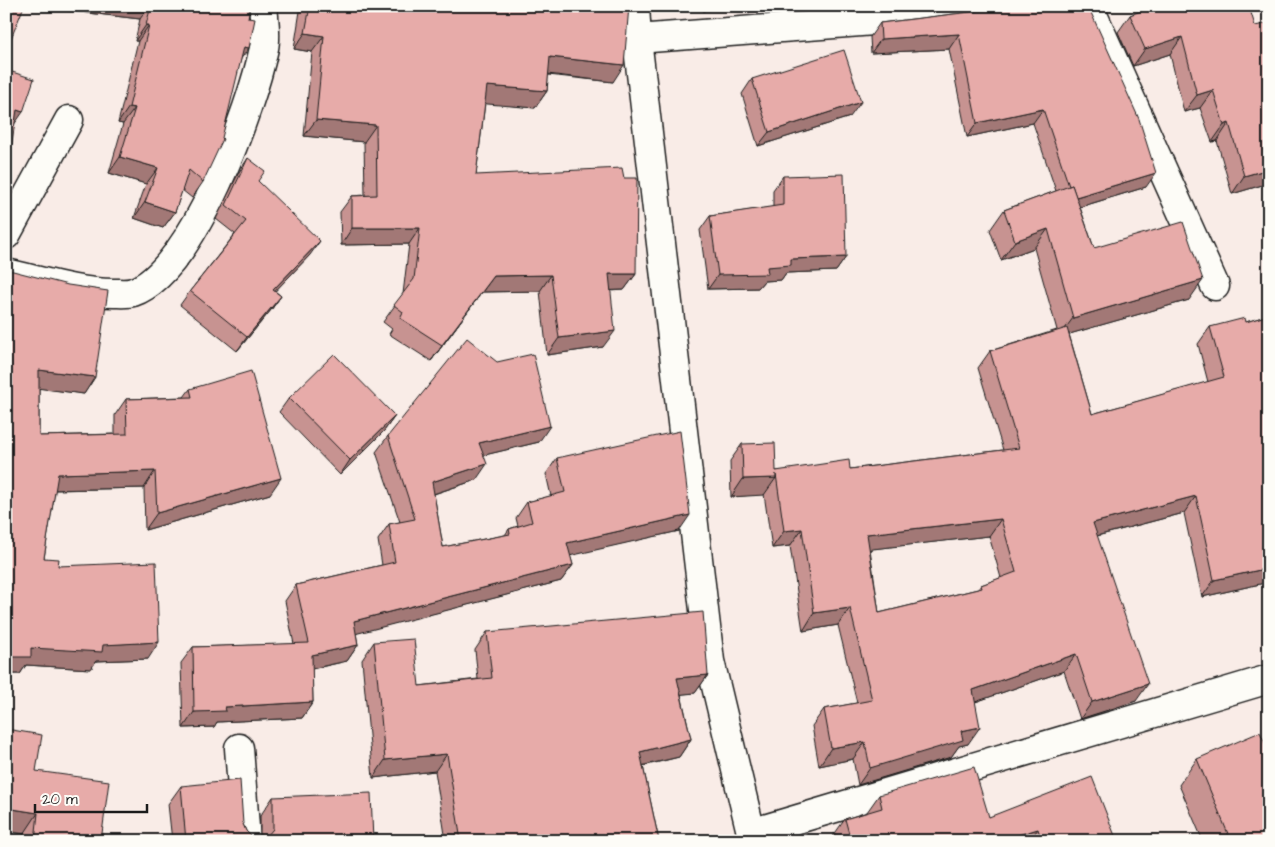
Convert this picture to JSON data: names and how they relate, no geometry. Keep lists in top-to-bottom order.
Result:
{
  "scale_bar": "20 m"
}
